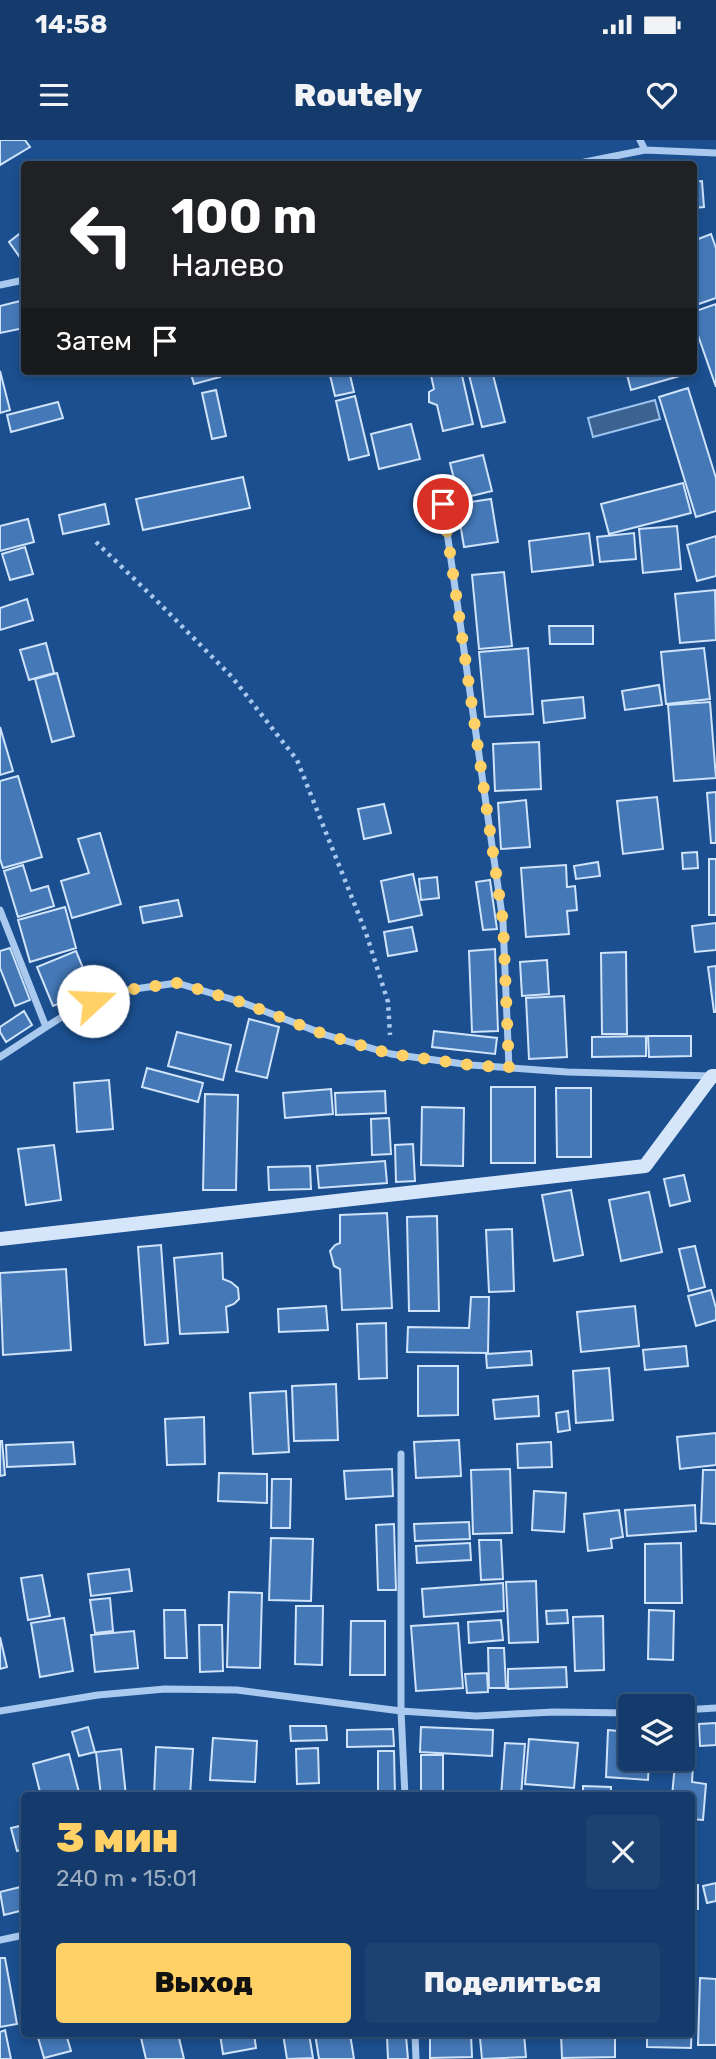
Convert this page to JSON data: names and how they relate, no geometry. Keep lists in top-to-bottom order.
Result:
{
  "page": {
    "status": "14:58",
    "header": "Routely",
    "turn": ["100 m", "Налево"],
    "then": "Затем",
    "heading": ["3 мин", "240 m · 15:01"],
    "buttons": ["Выход", "Поделиться"]
  }
}
